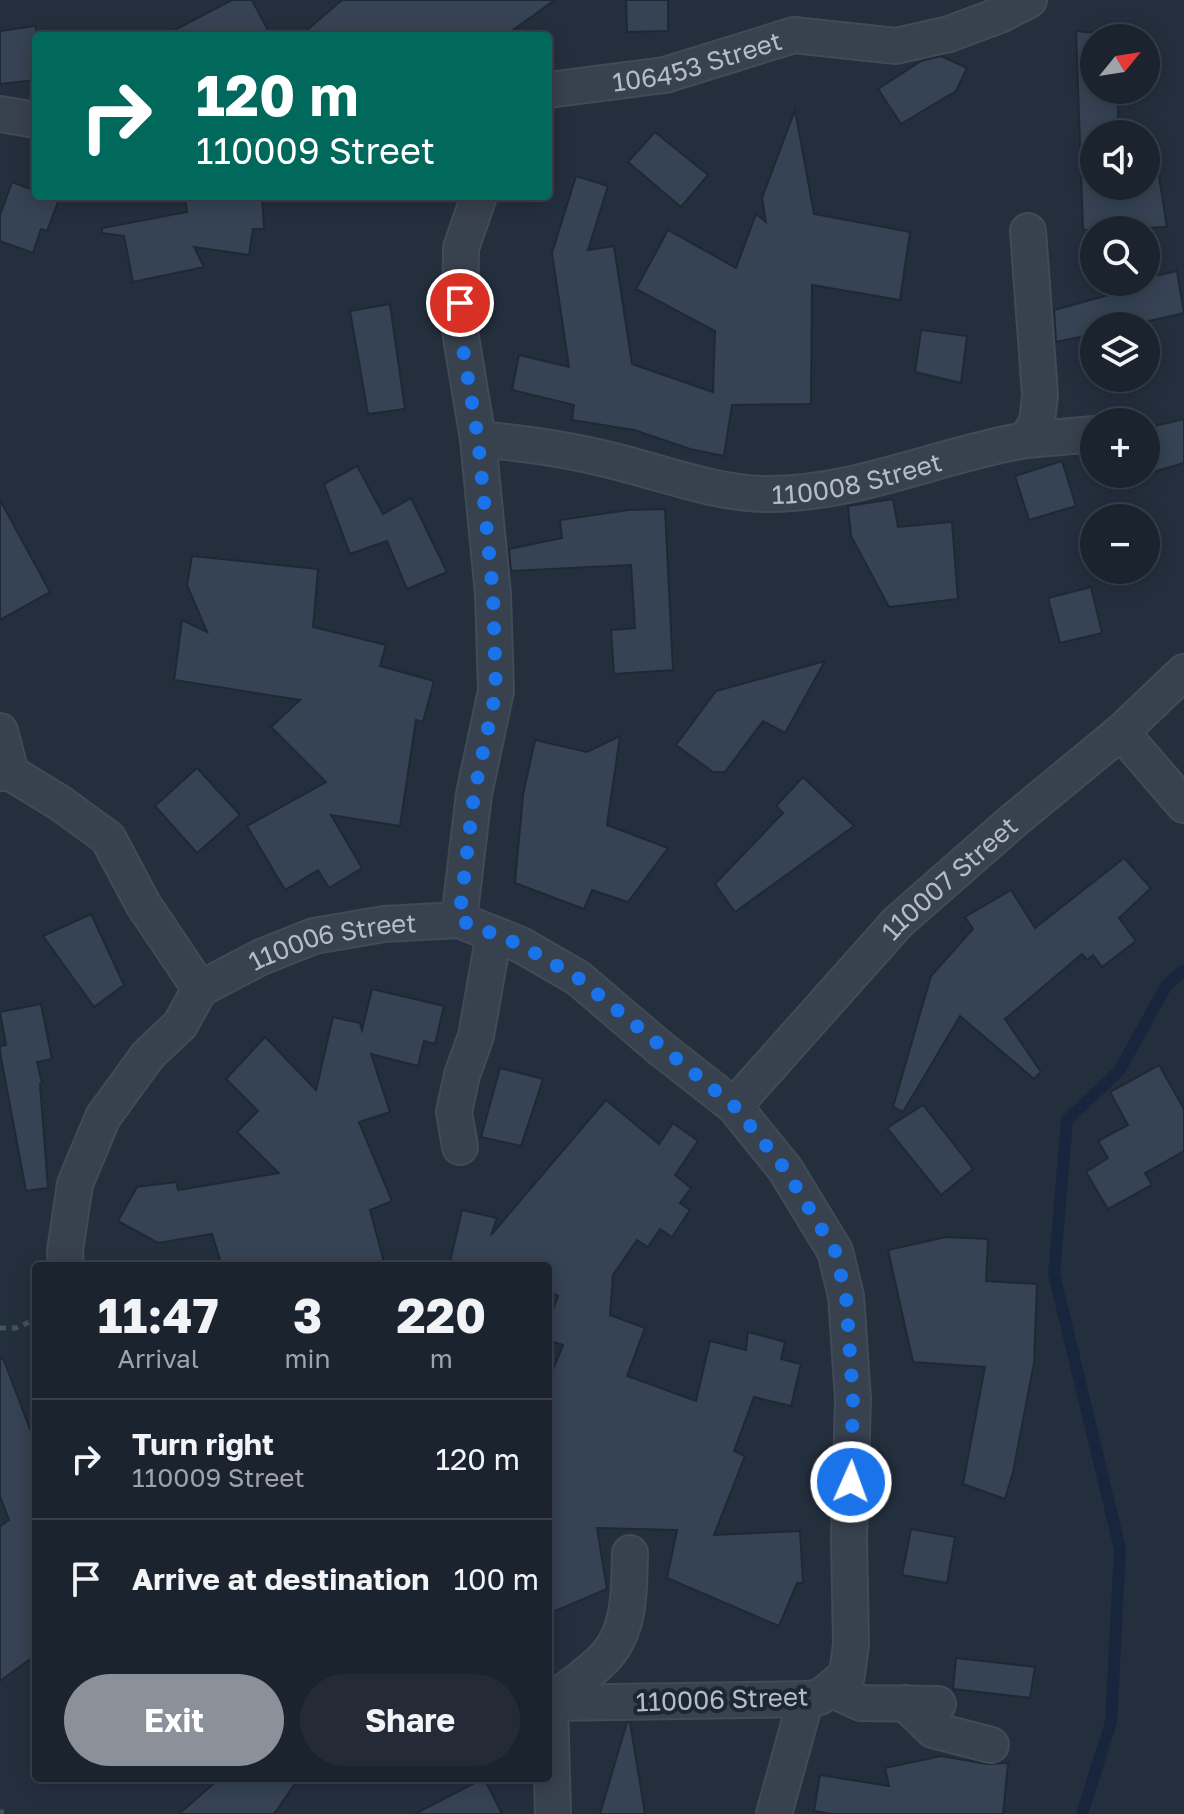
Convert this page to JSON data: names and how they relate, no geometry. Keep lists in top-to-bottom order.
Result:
{
  "streets": {
    "street": [
      "106453 Street",
      "110008 Street",
      "110007 Street",
      "110006 Street"
    ]
  },
  "crossings": [
    ["110007 Street", "110006 Street"]
  ],
  "north": "top right",
  "page": {
    "map_buttons": ["+", "−"],
    "turn": ["120 m", "110009 Street"],
    "eta": [
      "11:47",
      "Arrival",
      "3",
      "min",
      "220",
      "m"
    ],
    "list": [
      {
        "name": "Turn right",
        "note": "110009 Street",
        "value": "120 m"
      },
      {
        "name": "Arrive at destination",
        "value": "100 m"
      }
    ],
    "buttons": ["Exit", "Share"]
  }
}
